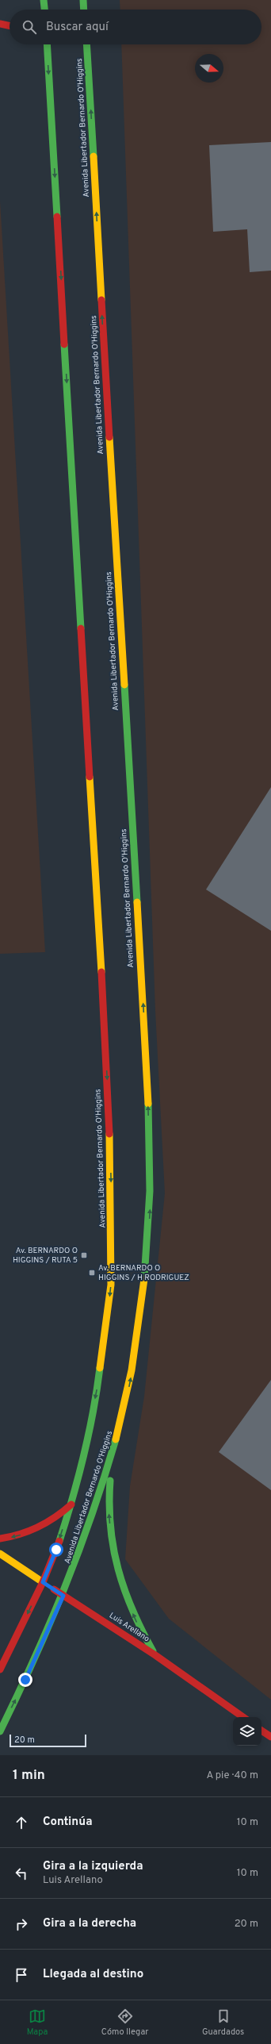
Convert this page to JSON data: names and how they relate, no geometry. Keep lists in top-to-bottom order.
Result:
{
  "streets": {
    "main road": ["Avenida Libertador Bernardo O'Higgins", "Luis Arellano"]
  },
  "crossings": [
    ["Avenida Libertador Bernardo O'Higgins", "Luis Arellano"]
  ],
  "places": {
    "transit": ["Av. BERNARDO O HIGGINS / RUTA 5", "Av. BERNARDO O HIGGINS / H RODRIGUEZ"]
  },
  "scale_bar": "20 m",
  "north": "right",
  "page": {
    "search": "Buscar aquí",
    "scale": "20 m",
    "heading": ["1 min", "A pie · 40 m"],
    "list": [
      ["Continúa", "10 m"],
      ["Gira a la izquierda", "Luis Arellano", "10 m"],
      ["Gira a la derecha", "20 m"],
      "Llegada al destino"
    ],
    "nav": ["Mapa", "Cómo llegar", "Guardados"]
  }
}
